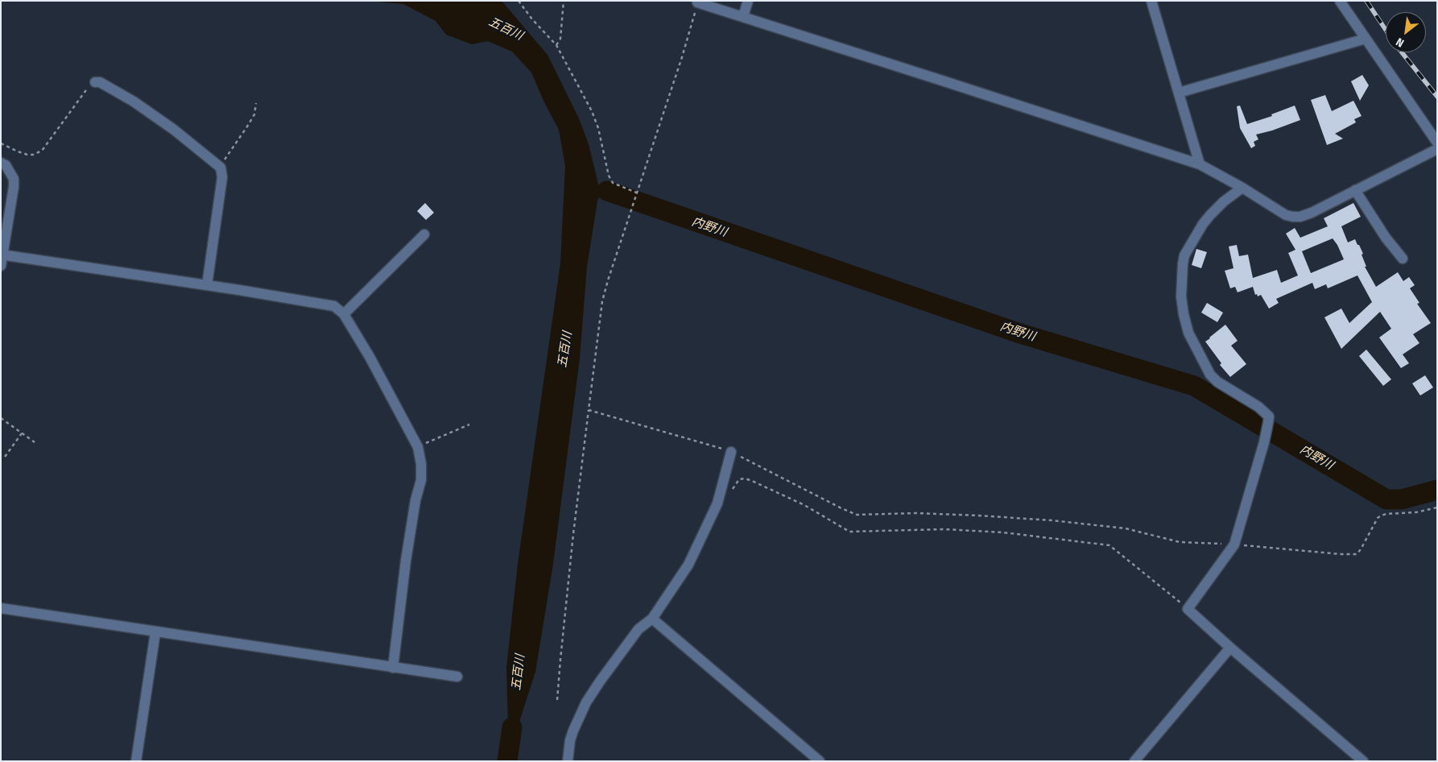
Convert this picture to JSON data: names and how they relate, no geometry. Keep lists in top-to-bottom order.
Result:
{
  "water": ["五百川", "内野川"],
  "north": "bottom left"
}
